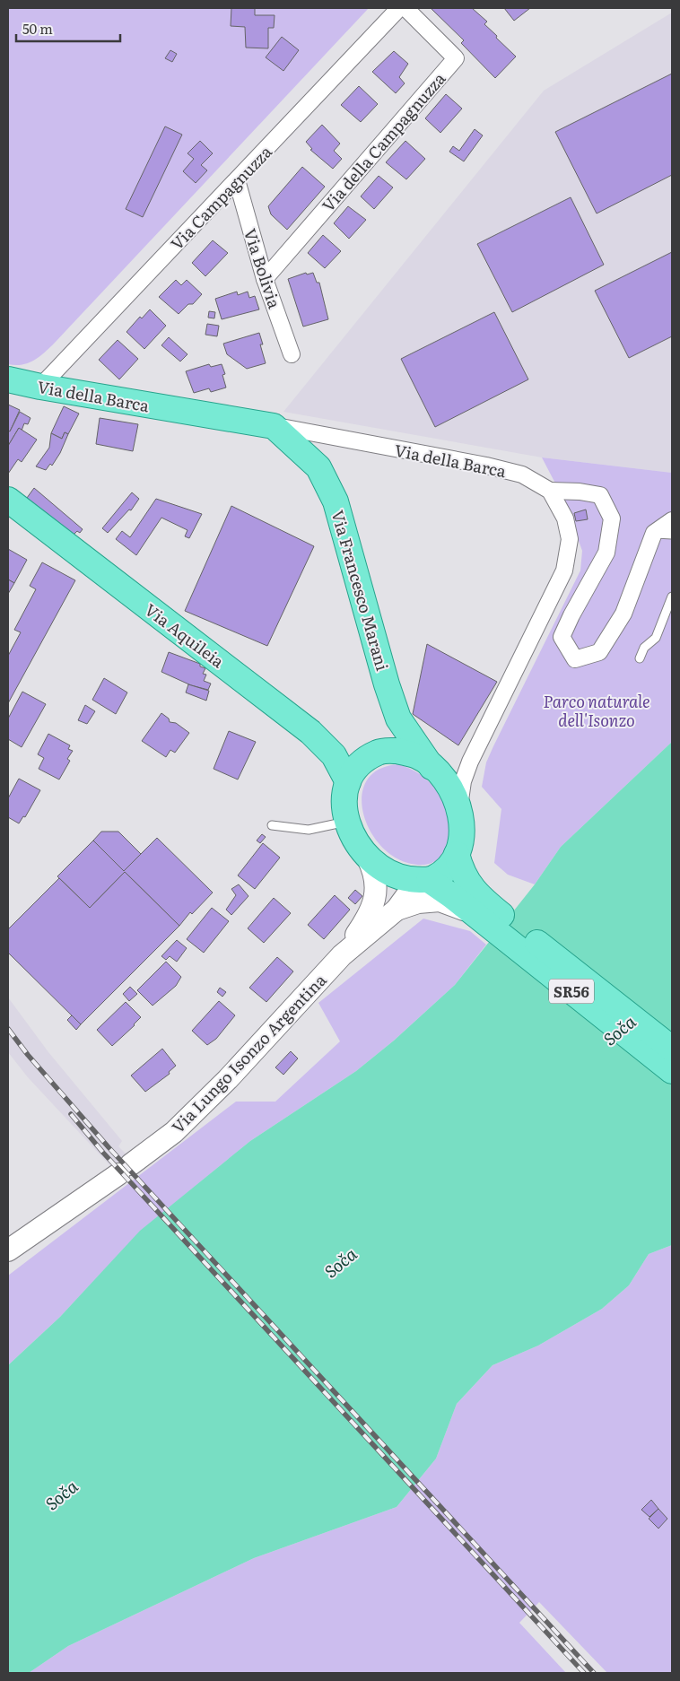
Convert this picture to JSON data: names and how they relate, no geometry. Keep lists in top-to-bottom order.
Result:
{
  "streets": {
    "main road": [
      "Via della Barca",
      "Via Francesco Marani",
      "Via Aquileia",
      "SR56",
      "Via Lungo Isonzo Argentina"
    ],
    "street": ["Via della Campagnuzza", "Via Campagnuzza", "Via Bolivia"]
  },
  "crossings": [
    ["Via della Campagnuzza", "Via Bolivia"],
    ["Via Campagnuzza", "Via Bolivia"],
    ["Via Campagnuzza", "Via della Barca"],
    ["Via della Barca", "Via Francesco Marani"],
    ["Via Francesco Marani", "Via Aquileia"],
    ["Via Francesco Marani", "SR56"],
    ["Via Francesco Marani", "Via Lungo Isonzo Argentina"],
    ["Via Aquileia", "SR56"],
    ["Via Aquileia", "Via Lungo Isonzo Argentina"],
    ["SR56", "Via Lungo Isonzo Argentina"]
  ],
  "water": ["Soča"],
  "parks": ["Parco naturale dell'Isonzo"],
  "scale_bar": "50 m"
}
